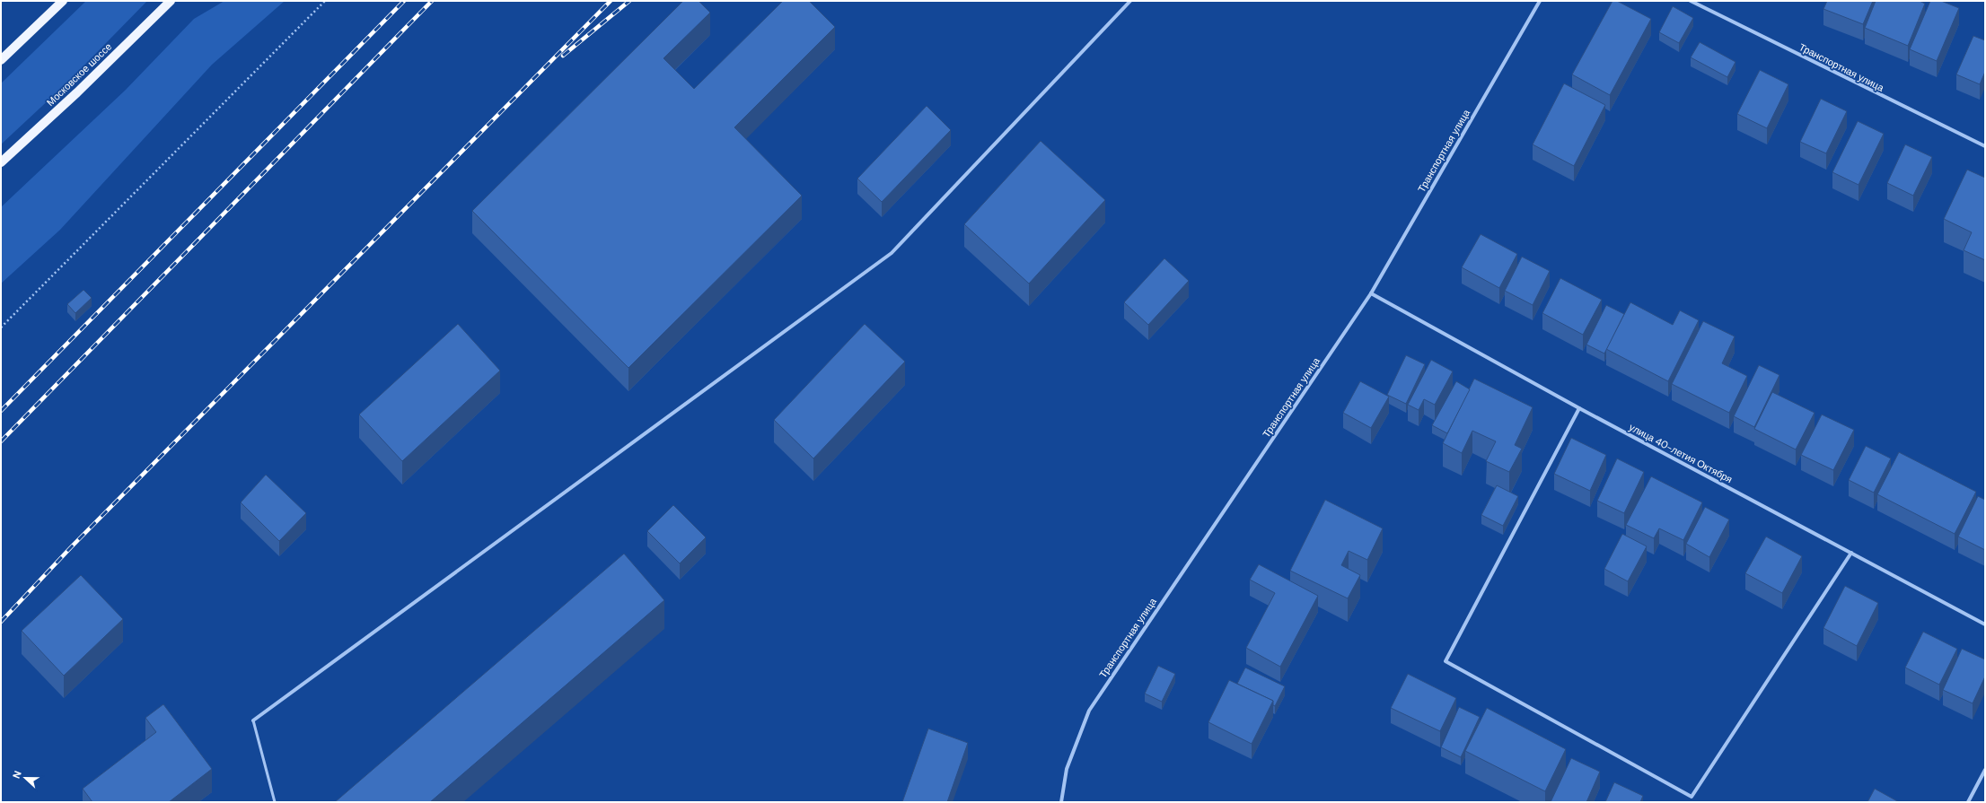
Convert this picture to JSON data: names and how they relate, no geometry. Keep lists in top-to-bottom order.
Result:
{
  "streets": {
    "main road": ["Московское шоссе"],
    "street": ["Транспортная улица", "улица 40-летия Октября"]
  },
  "crossings": [
    ["Транспортная улица", "улица 40-летия Октября"]
  ],
  "north": "left"
}
